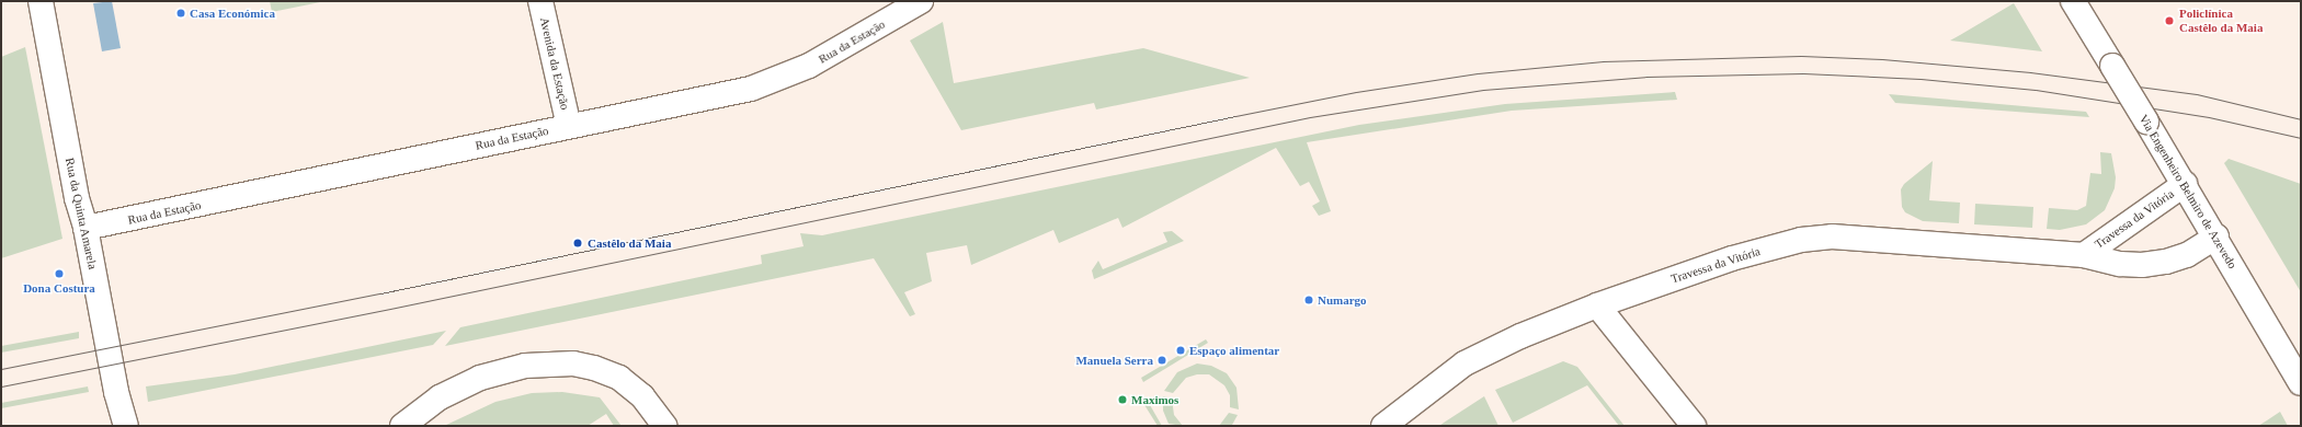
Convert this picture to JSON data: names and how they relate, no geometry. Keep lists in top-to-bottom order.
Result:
{
  "streets": {
    "street": [
      "Rua da Estação",
      "Avenida da Estação",
      "Via Engenheiro Belmiro de Azevedo",
      "Rua da Quinta Amarela",
      "Travessa da Vitória"
    ]
  },
  "crossings": [
    ["Rua da Estação", "Avenida da Estação"],
    ["Rua da Estação", "Rua da Quinta Amarela"],
    ["Via Engenheiro Belmiro de Azevedo", "Travessa da Vitória"]
  ],
  "places": [
    "Casa Económica",
    "Policlínica Castêlo da Maia",
    "Castêlo da Maia",
    "Dona Costura",
    "Numargo",
    "Espaço alimentar",
    "Manuela Serra",
    "Maximos"
  ]
}
